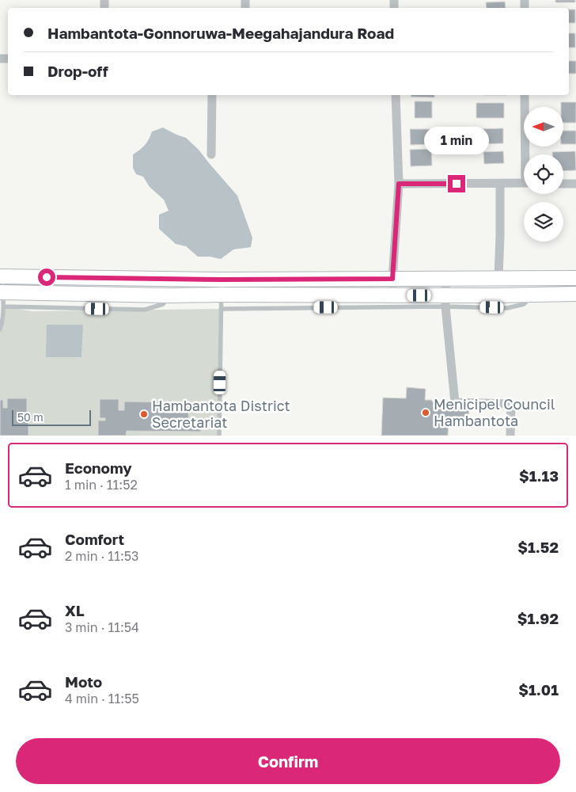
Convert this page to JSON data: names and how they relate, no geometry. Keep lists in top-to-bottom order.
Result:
{
  "places": ["Menicipel Council Hambantota", "Hambantota District Secretariat"],
  "scale_bar": "50 m",
  "north": "left",
  "page": {
    "banner": ["Hambantota-Gonnoruwa-Meegahajandura Road", "Drop-off"],
    "bubble": "1 min",
    "scale": "50 m",
    "list": [
      {
        "name": "Economy",
        "note": "1 min · 11:52",
        "value": "$1.13"
      },
      {
        "name": "Comfort",
        "note": "2 min · 11:53",
        "value": "$1.52"
      },
      {
        "name": "XL",
        "note": "3 min · 11:54",
        "value": "$1.92"
      },
      {
        "name": "Moto",
        "note": "4 min · 11:55",
        "value": "$1.01"
      }
    ],
    "buttons": "Confirm"
  }
}
